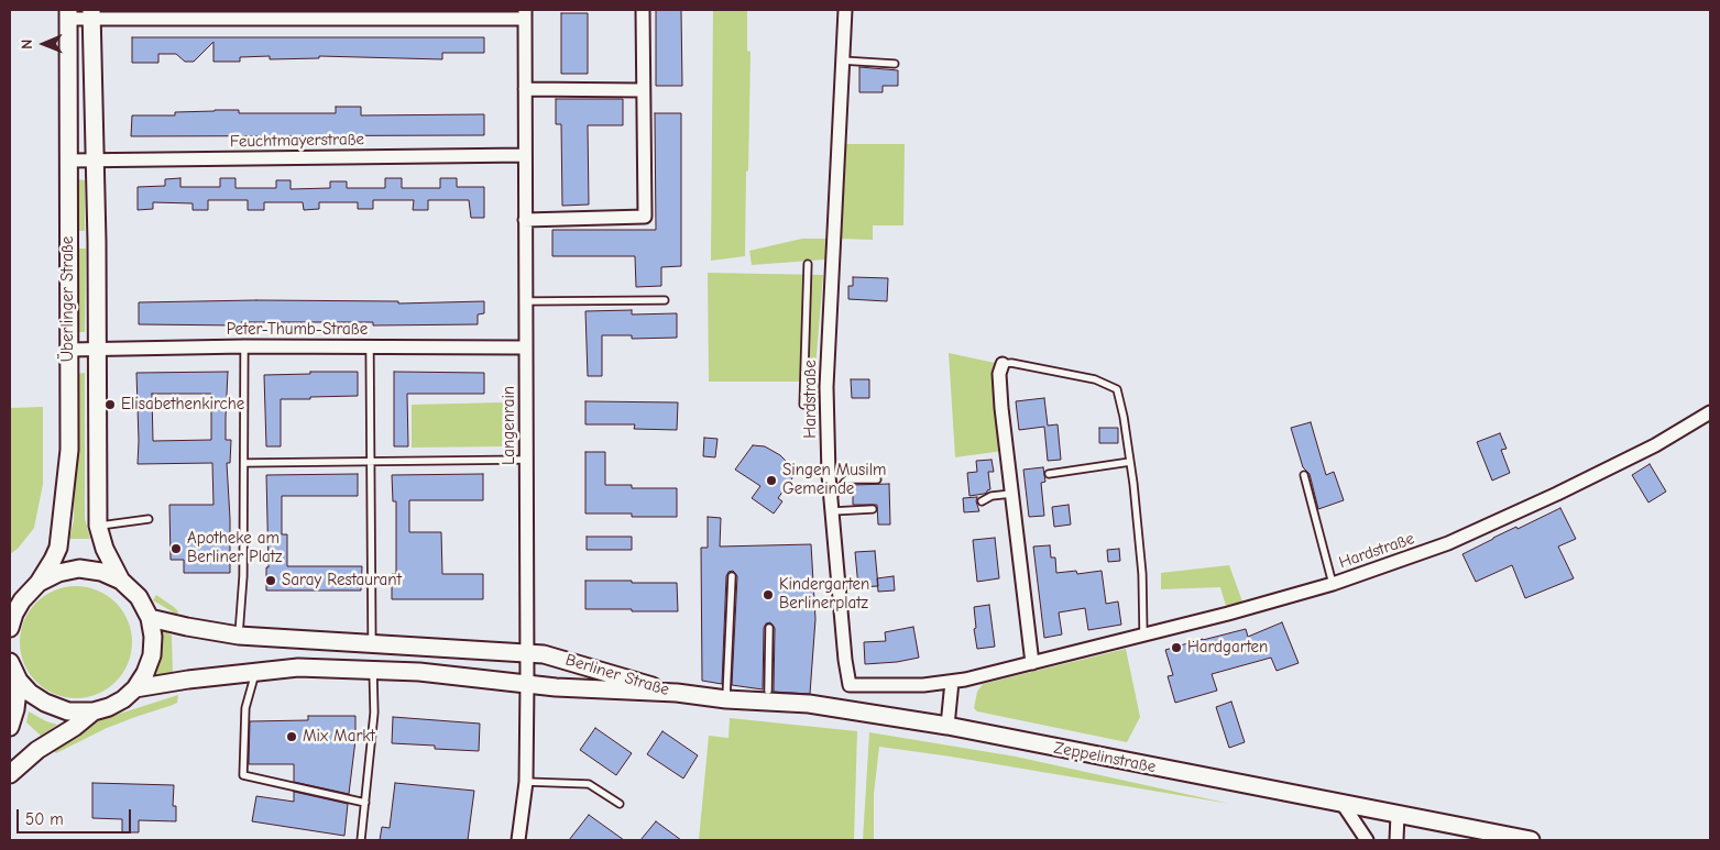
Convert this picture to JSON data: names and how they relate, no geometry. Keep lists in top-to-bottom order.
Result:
{
  "streets": {
    "street": [
      "Feuchtmayerstraße",
      "Überlinger Straße",
      "Peter-Thumb-Straße",
      "Hardstraße",
      "Langenrain",
      "Berliner Straße",
      "Zeppelinstraße"
    ]
  },
  "crossings": [
    ["Feuchtmayerstraße", "Überlinger Straße"],
    ["Feuchtmayerstraße", "Langenrain"],
    ["Überlinger Straße", "Peter-Thumb-Straße"],
    ["Peter-Thumb-Straße", "Langenrain"],
    ["Langenrain", "Berliner Straße"],
    ["Berliner Straße", "Zeppelinstraße"]
  ],
  "places": [
    "Elisabethenkirche",
    "Singen Musilm Gemeinde",
    "Apotheke am Berliner Platz",
    "Saray Restaurant",
    "Kindergarten Berlinerplatz",
    "Hardgarten",
    "Mix Markt"
  ],
  "scale_bar": "50 m",
  "north": "left"
}
